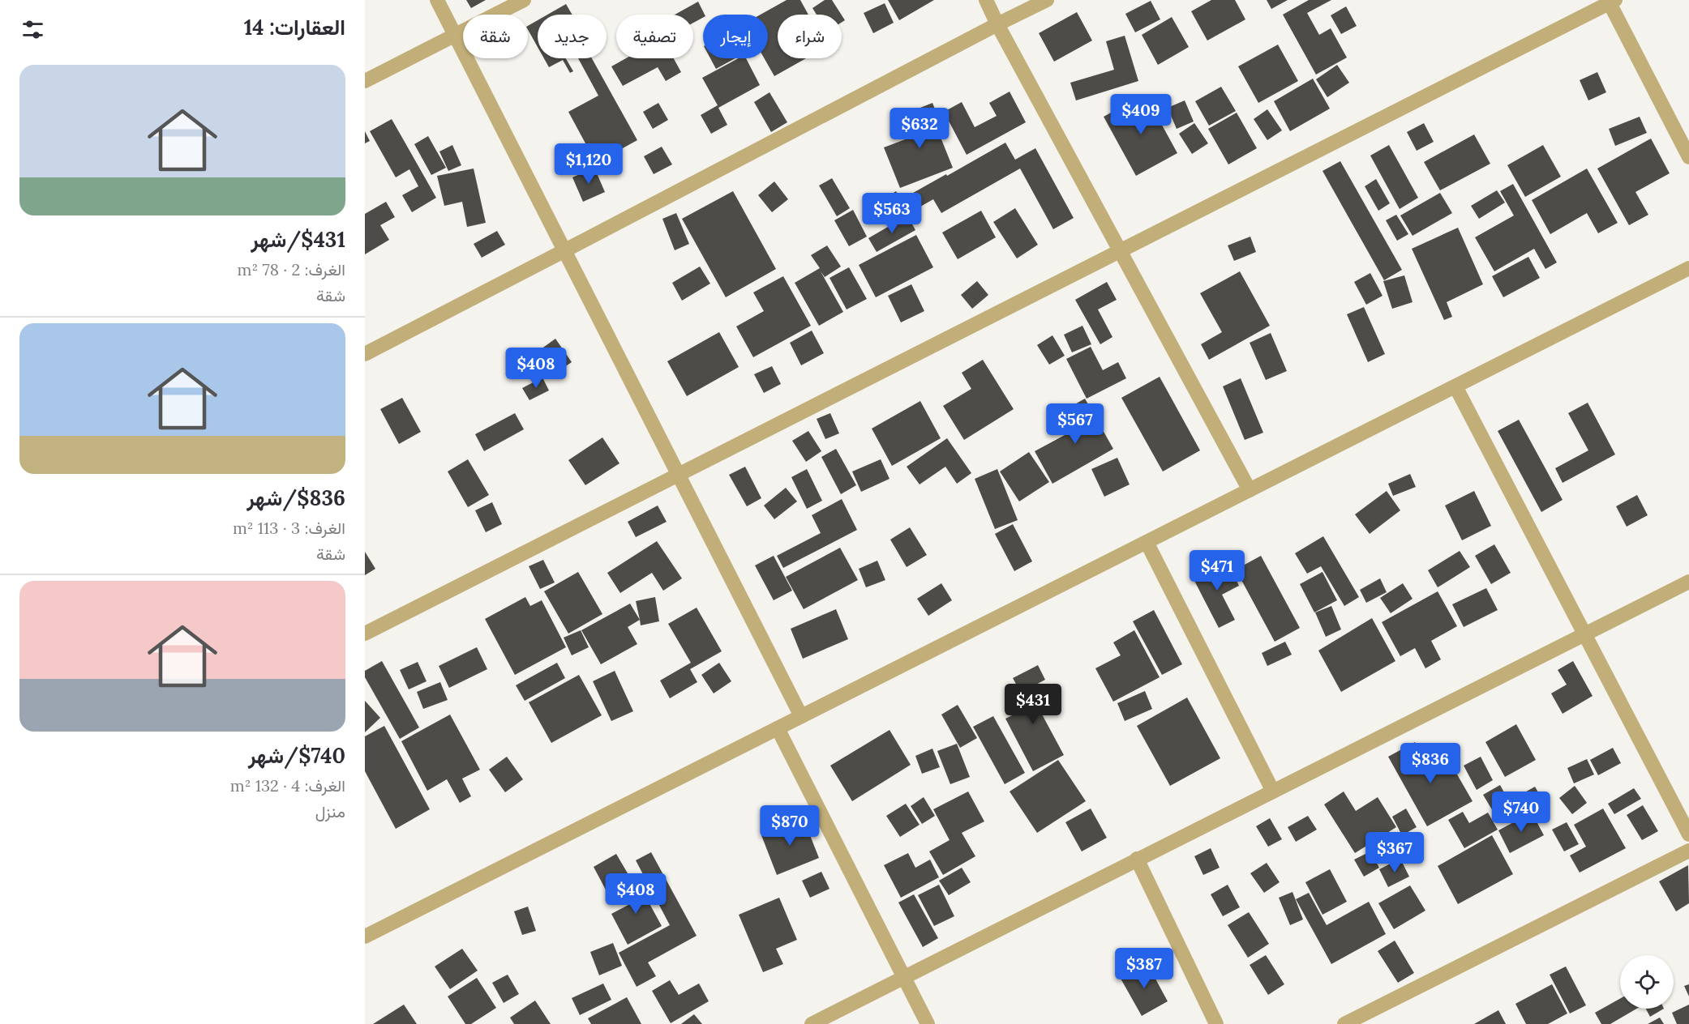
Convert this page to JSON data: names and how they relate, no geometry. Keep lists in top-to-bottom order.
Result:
{
  "page": {
    "heading": "العقارات: 14",
    "chip": [
      "شراء",
      "إيجار",
      "تصفية",
      "جديد",
      "شقة"
    ],
    "list": [
      {
        "name": "$431/شهر",
        "note": "الغرف: 2 · 78 m² · شقة"
      },
      {
        "name": "$836/شهر",
        "note": "الغرف: 3 · 113 m² · شقة"
      },
      {
        "name": "$740/شهر",
        "note": "الغرف: 4 · 132 m² · منزل"
      }
    ],
    "price": [
      "$409",
      "$632",
      "$1,120",
      "$563",
      "$408",
      "$567",
      "$471",
      "$431",
      "$836",
      "$740",
      "$870",
      "$367",
      "$408",
      "$387"
    ]
  }
}
